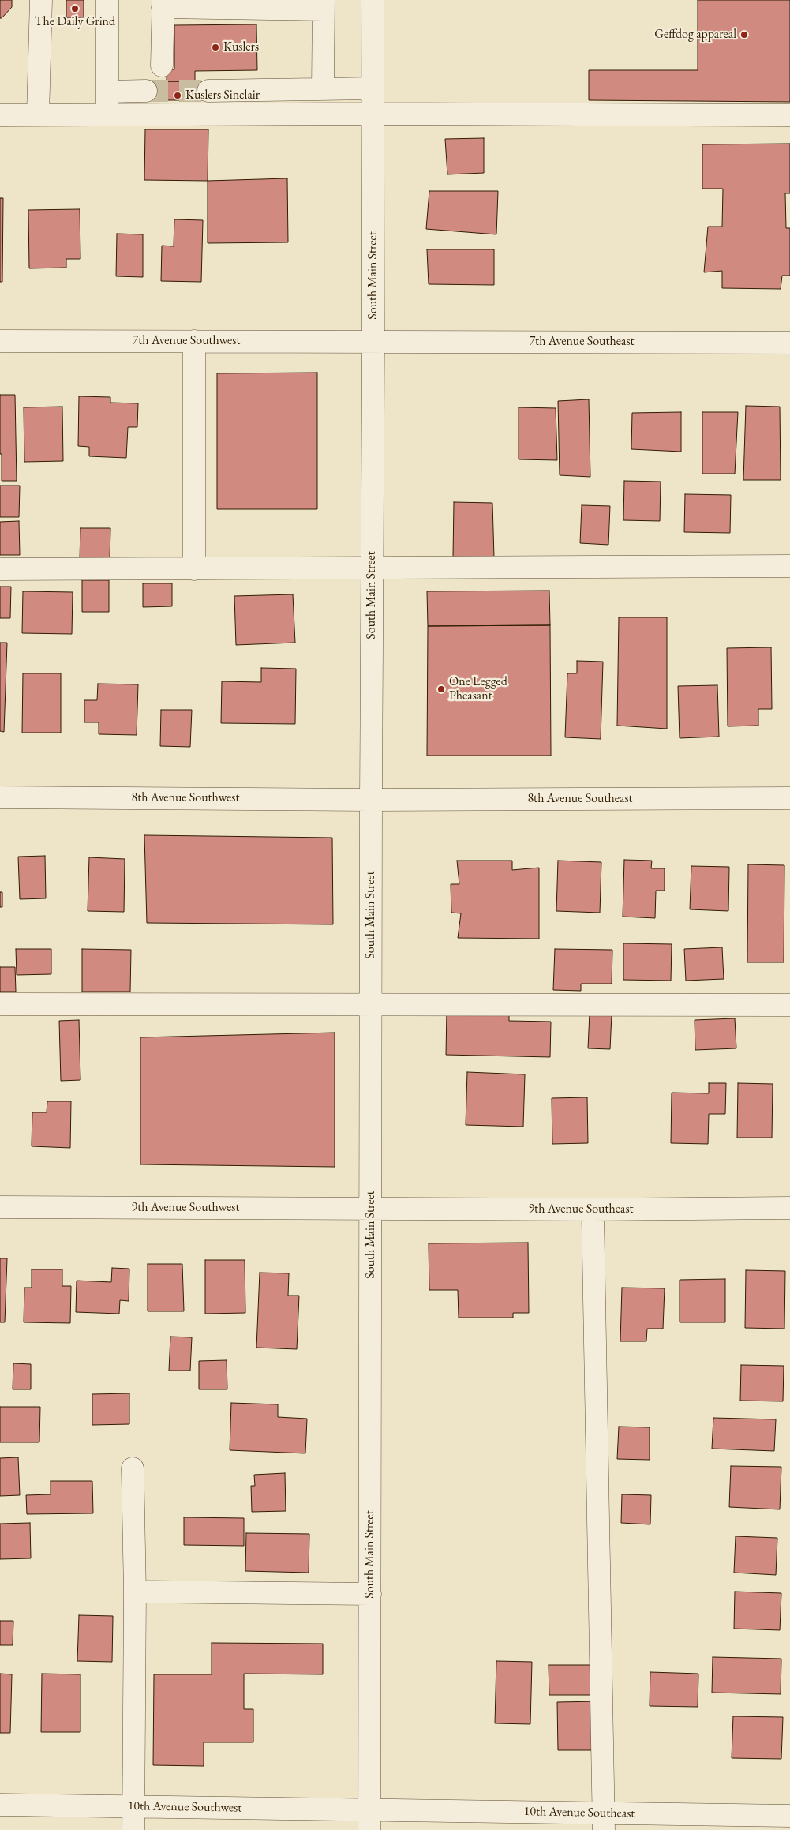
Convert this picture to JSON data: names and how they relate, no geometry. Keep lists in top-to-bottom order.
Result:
{
  "streets": {
    "street": [
      "South Main Street",
      "7th Avenue Southwest",
      "7th Avenue Southeast",
      "8th Avenue Southwest",
      "8th Avenue Southeast",
      "9th Avenue Southwest",
      "9th Avenue Southeast",
      "10th Avenue Southwest",
      "10th Avenue Southeast"
    ]
  },
  "crossings": [
    ["South Main Street", "7th Avenue Southwest"],
    ["South Main Street", "7th Avenue Southeast"],
    ["South Main Street", "8th Avenue Southwest"],
    ["South Main Street", "8th Avenue Southeast"],
    ["South Main Street", "9th Avenue Southwest"],
    ["South Main Street", "9th Avenue Southeast"],
    ["South Main Street", "10th Avenue Southwest"],
    ["South Main Street", "10th Avenue Southeast"],
    ["7th Avenue Southwest", "7th Avenue Southeast"],
    ["8th Avenue Southwest", "8th Avenue Southeast"],
    ["9th Avenue Southwest", "9th Avenue Southeast"],
    ["10th Avenue Southwest", "10th Avenue Southeast"]
  ],
  "places": [
    "The Daily Grind",
    "Geffdog appareal",
    "Kuslers",
    "Kuslers Sinclair",
    "One Legged Pheasant"
  ]
}
